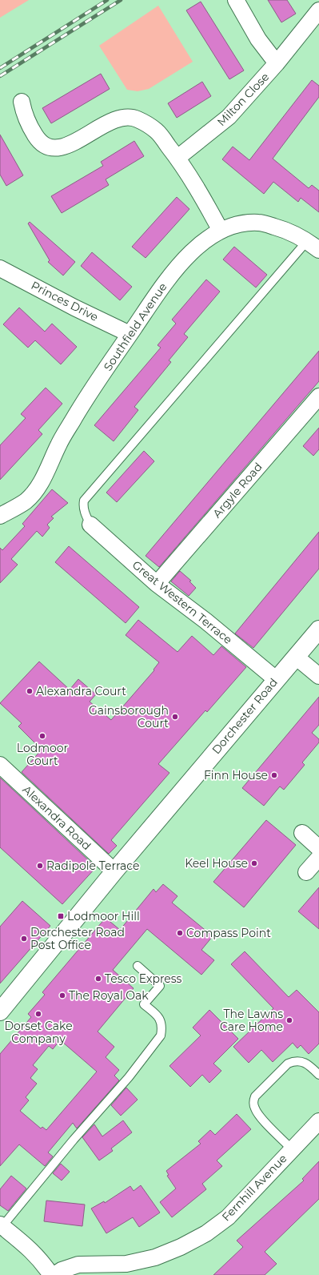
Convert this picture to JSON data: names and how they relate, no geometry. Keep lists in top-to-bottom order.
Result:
{
  "streets": {
    "main road": ["Dorchester Road"],
    "street": [
      "Milton Close",
      "Princes Drive",
      "Southfield Avenue",
      "Argyle Road",
      "Great Western Terrace",
      "Alexandra Road",
      "Fernhill Avenue"
    ]
  },
  "crossings": [
    ["Princes Drive", "Southfield Avenue"],
    ["Argyle Road", "Great Western Terrace"],
    ["Great Western Terrace", "Dorchester Road"],
    ["Dorchester Road", "Alexandra Road"]
  ],
  "places": {
    "other": [
      "Alexandra Court",
      "Gainsborough Court",
      "Lodmoor Court",
      "Finn House",
      "Keel House",
      "Radipole Terrace",
      "Compass Point",
      "Dorchester Road Post Office",
      "Tesco Express",
      "The Royal Oak",
      "Dorset Cake Company",
      "The Lawns Care Home"
    ],
    "transit": ["Lodmoor Hill"]
  }
}
